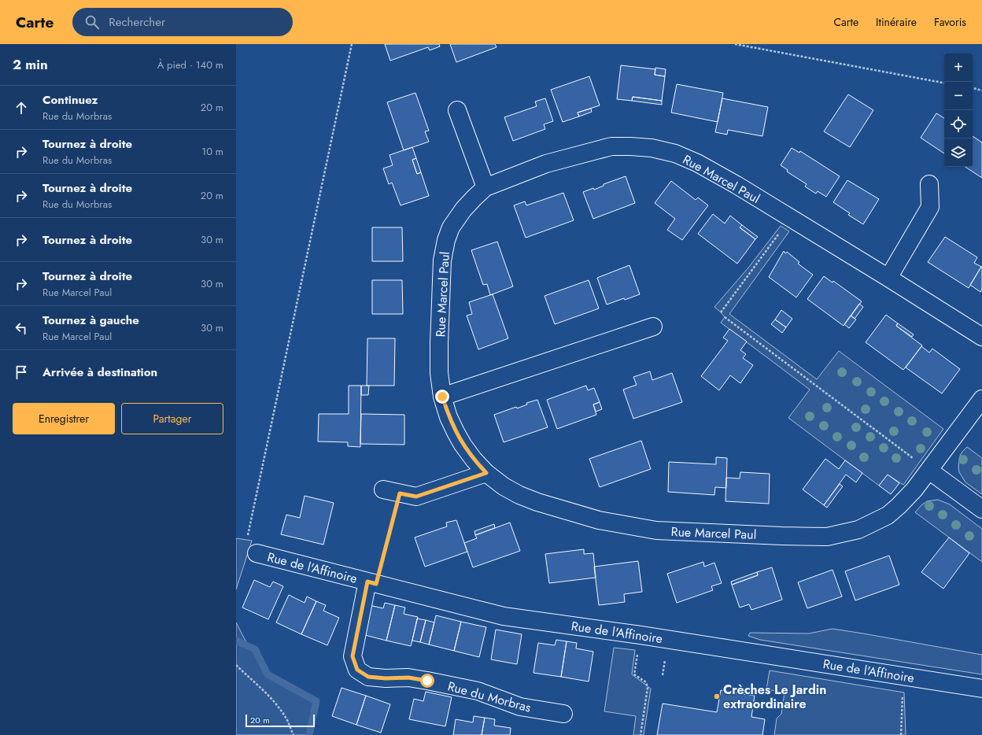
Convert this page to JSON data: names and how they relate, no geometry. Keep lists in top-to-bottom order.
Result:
{
  "streets": {
    "street": ["Rue Marcel Paul", "Rue de l'Affinoire", "Rue du Morbras"]
  },
  "crossings": [
    ["Rue de l'Affinoire", "Rue du Morbras"]
  ],
  "places": ["Crèches Le Jardin extraordinaire"],
  "scale_bar": "20 m",
  "page": {
    "header": "Carte",
    "search": "Rechercher",
    "nav": ["Carte", "Itinéraire", "Favoris"],
    "heading": ["2 min", "À pied · 140 m"],
    "map_buttons": ["+", "−"],
    "list": [
      ["Continuez", "Rue du Morbras", "20 m"],
      ["Tournez à droite", "Rue du Morbras", "10 m"],
      ["Tournez à droite", "Rue du Morbras", "20 m"],
      ["Tournez à droite", "30 m"],
      ["Tournez à droite", "Rue Marcel Paul", "30 m"],
      ["Tournez à gauche", "Rue Marcel Paul", "30 m"],
      "Arrivée à destination"
    ],
    "buttons": ["Enregistrer", "Partager"],
    "scale": "20 m"
  }
}
